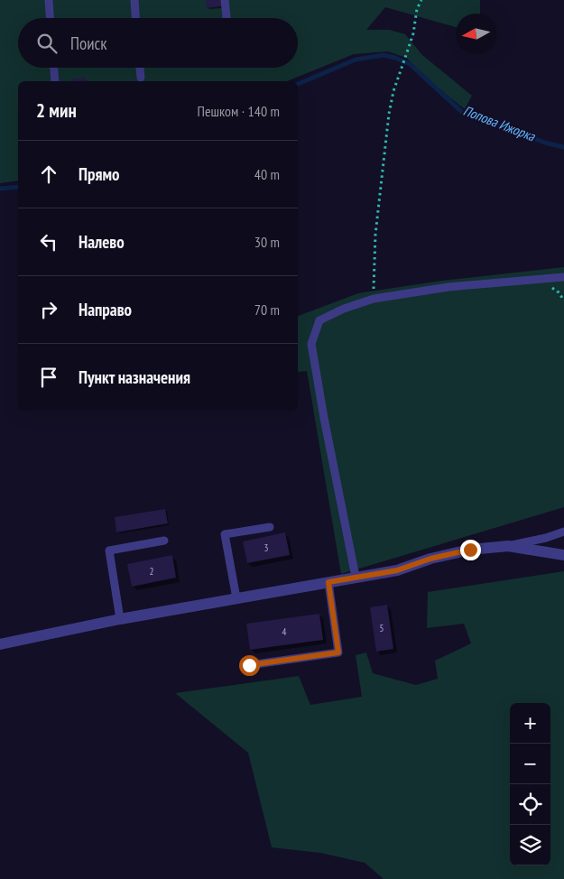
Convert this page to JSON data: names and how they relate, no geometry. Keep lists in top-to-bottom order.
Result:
{
  "water": ["Попова Ижорка"],
  "house_numbers": [
    "3",
    "2",
    "5",
    "4"
  ],
  "north": "left",
  "page": {
    "search": "Поиск",
    "heading": ["2 мин", "Пешком · 140 m"],
    "list": [
      ["Прямо", "40 m"],
      ["Налево", "30 m"],
      ["Направо", "70 m"],
      "Пункт назначения"
    ],
    "map_buttons": ["+", "−"]
  }
}
